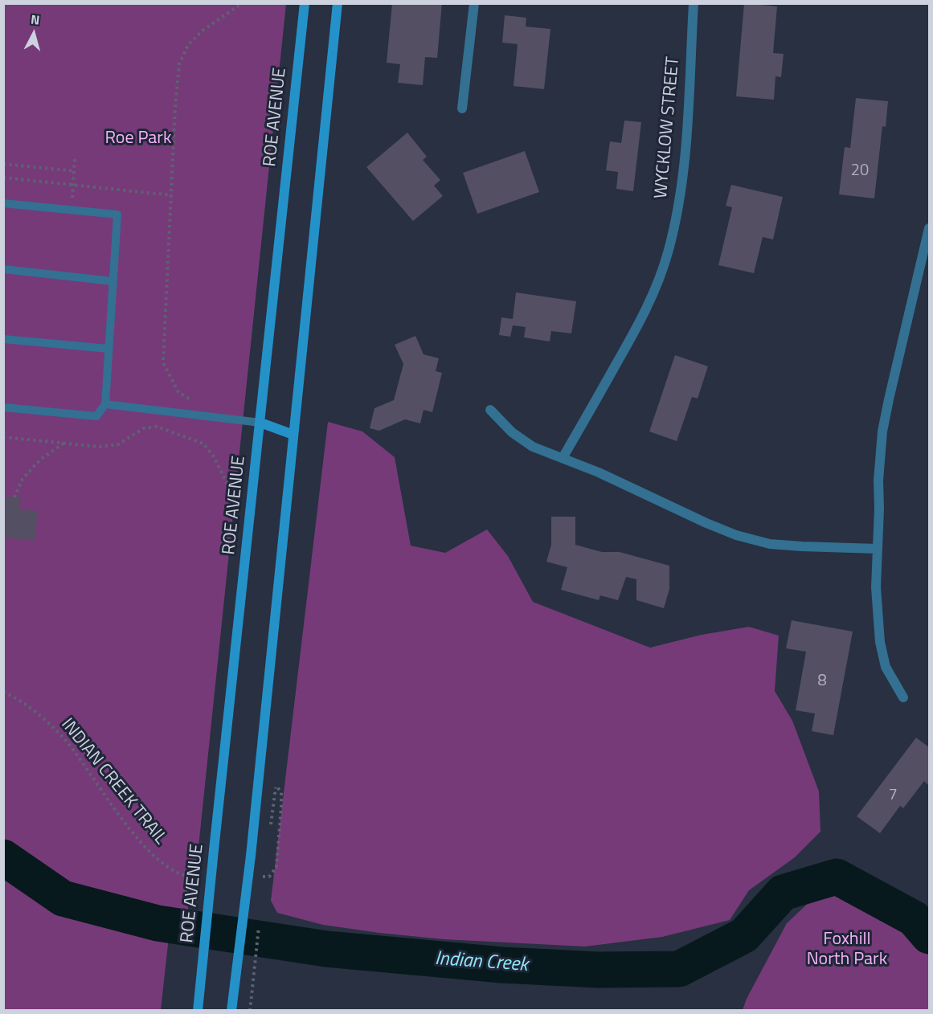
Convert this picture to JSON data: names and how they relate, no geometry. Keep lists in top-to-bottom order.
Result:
{
  "streets": {
    "main road": ["ROE AVENUE"],
    "street": ["WYCKLOW STREET"],
    "path": ["INDIAN CREEK TRAIL"]
  },
  "water": ["Indian Creek"],
  "parks": ["Roe Park", "Foxhill North Park"],
  "house_numbers": ["20", "8", "7"],
  "north": "top"
}
